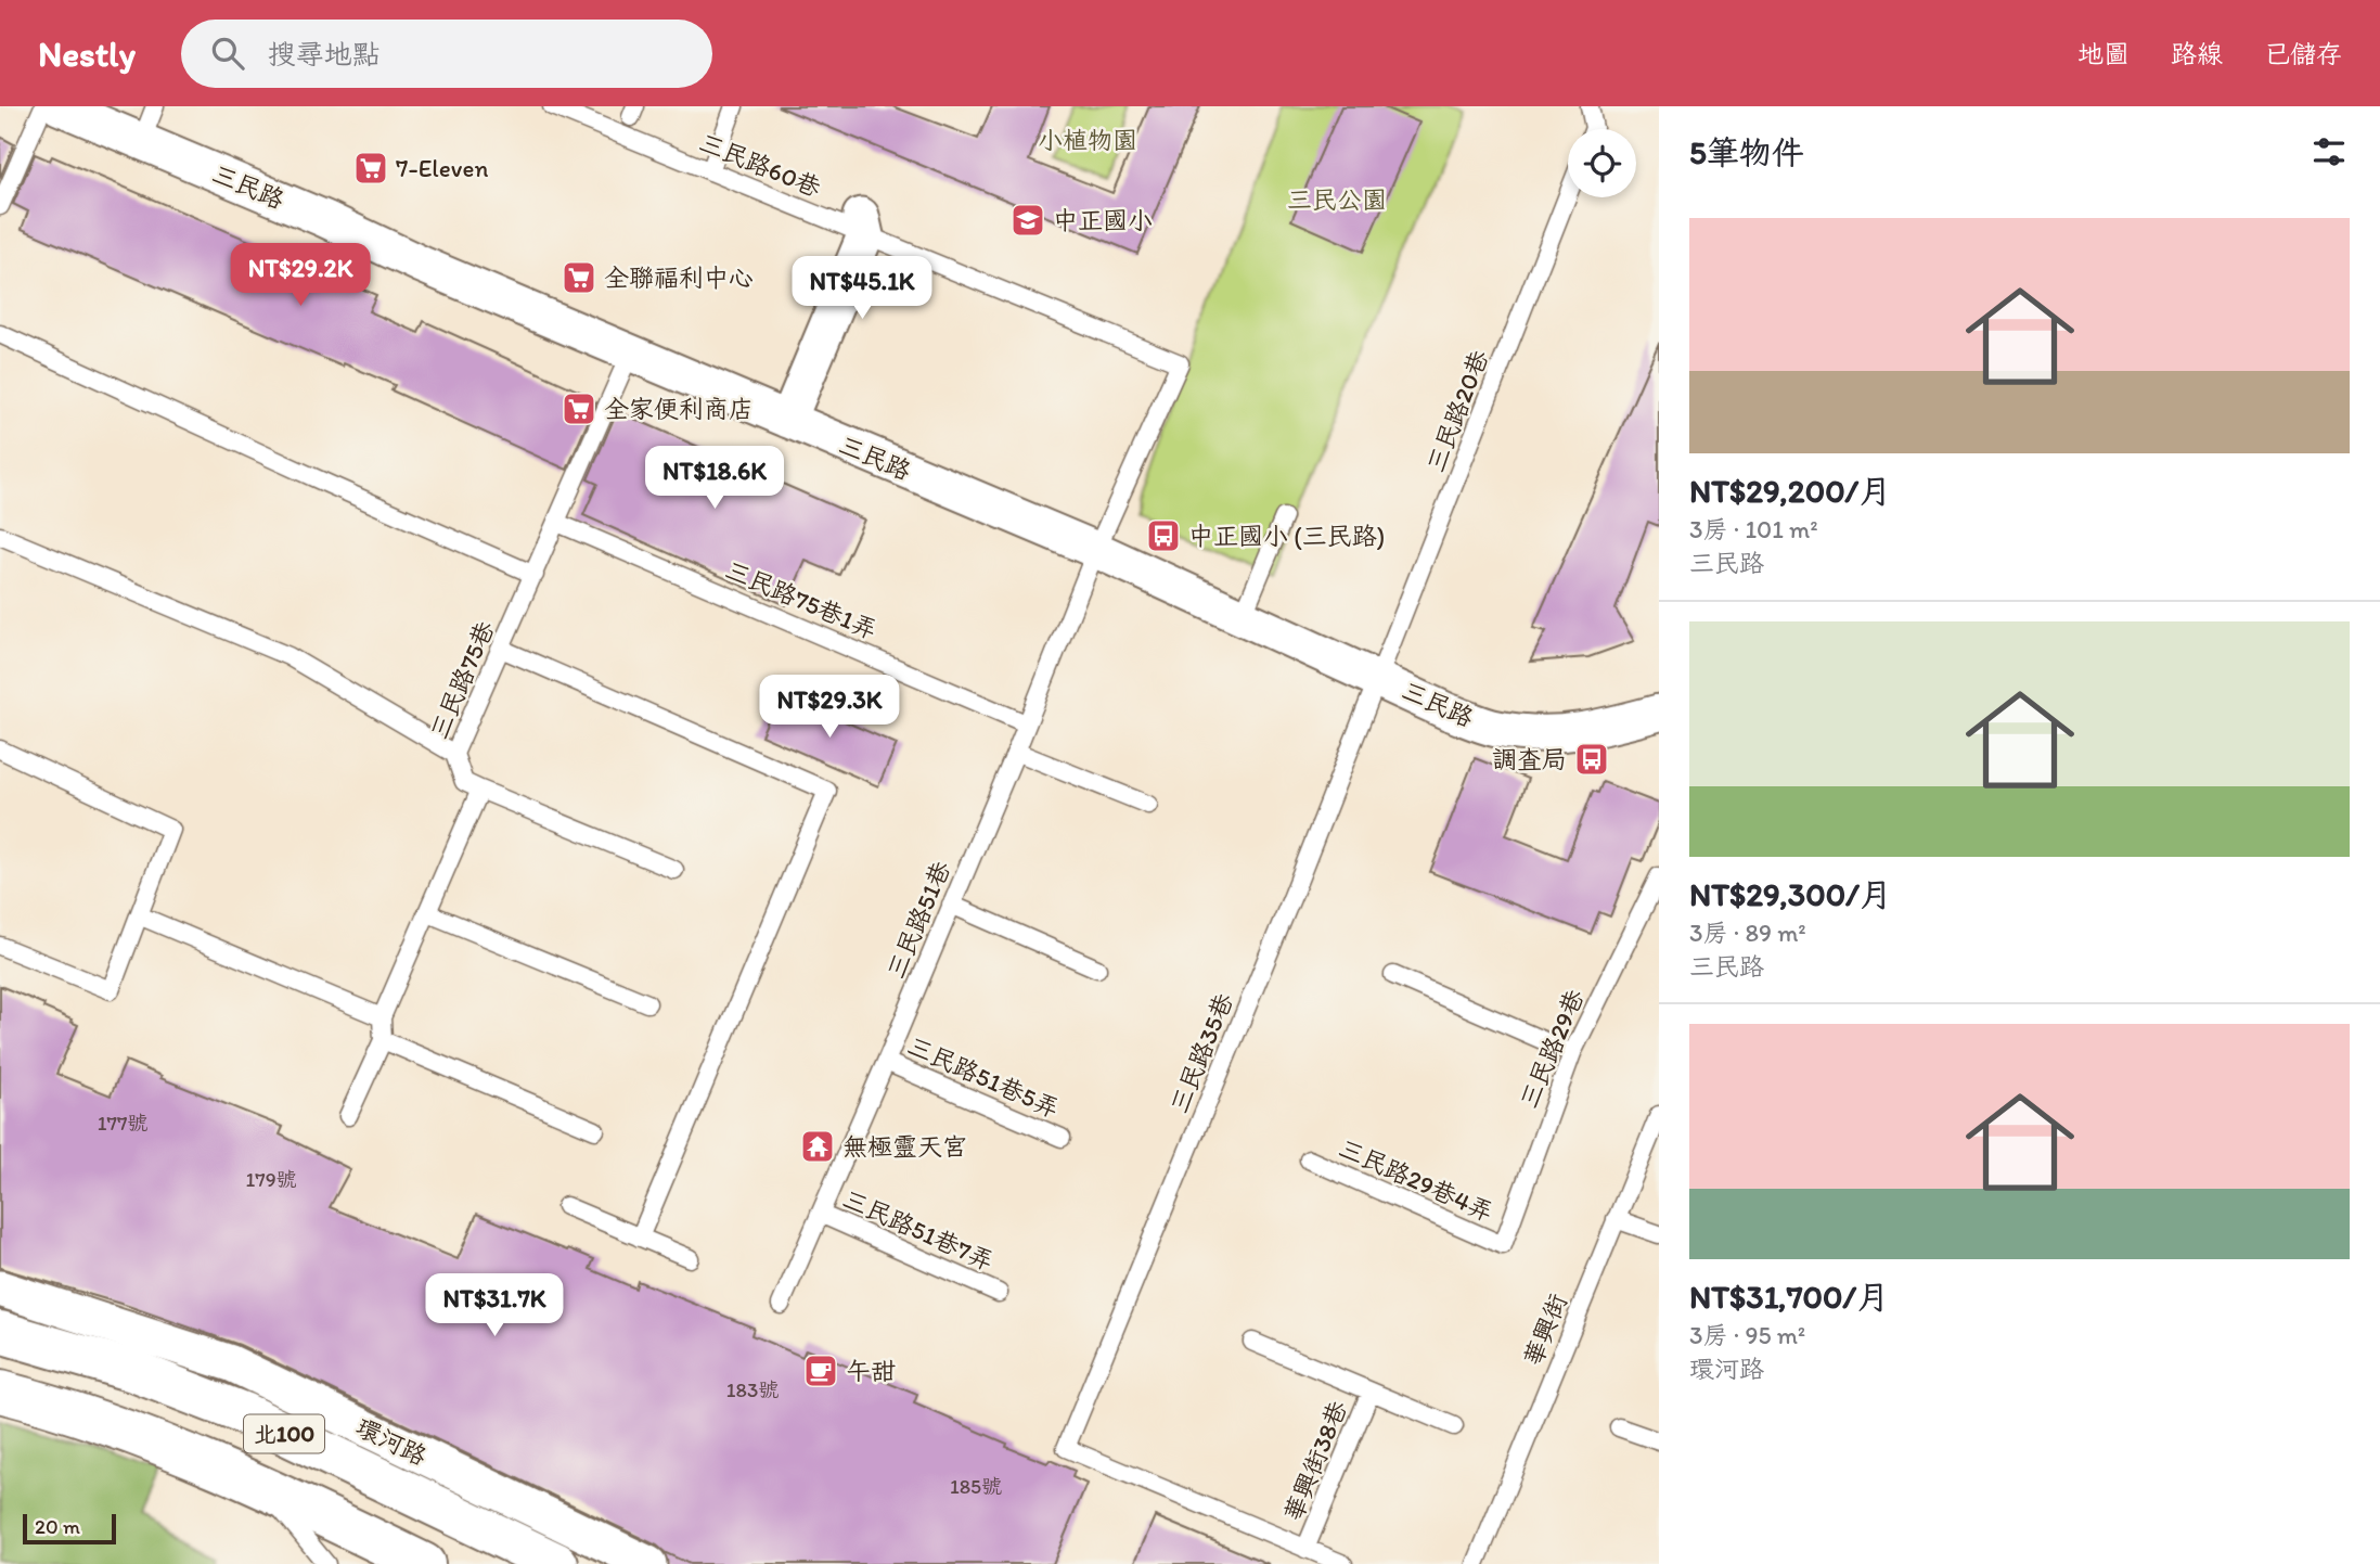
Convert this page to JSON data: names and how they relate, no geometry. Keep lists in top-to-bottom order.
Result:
{
  "streets": {
    "highway": ["北100", "環河路"],
    "street": ["三民路"],
    "lane": [
      "三民路60巷",
      "三民路20巷",
      "三民路75巷1弄",
      "三民路75巷",
      "三民路51巷",
      "三民路29巷",
      "三民路35巷",
      "三民路51巷5弄",
      "三民路29巷4弄",
      "三民路51巷7弄",
      "華興街",
      "華興街38巷"
    ]
  },
  "crossings": [
    ["三民路60巷", "三民路"],
    ["三民路60巷", "三民路51巷"],
    ["三民路", "三民路20巷"],
    ["三民路", "三民路75巷"],
    ["三民路", "三民路51巷"],
    ["三民路", "三民路35巷"],
    ["三民路20巷", "三民路35巷"],
    ["三民路75巷1弄", "三民路75巷"],
    ["三民路75巷1弄", "三民路51巷"],
    ["三民路51巷", "三民路51巷5弄"],
    ["三民路51巷", "三民路51巷7弄"],
    ["三民路29巷", "三民路29巷4弄"],
    ["三民路35巷", "華興街38巷"]
  ],
  "parks": ["小植物園", "三民公園"],
  "places": {
    "supermarket": ["7-Eleven", "全聯福利中心", "全家便利商店"],
    "school or university": ["中正國小"],
    "bus stop": ["中正國小 (三民路)", "調查局"],
    "temple": ["無極靈天宮"],
    "cafe": ["午甜"]
  },
  "house_numbers": [
    "177號",
    "179號",
    "183號",
    "185號"
  ],
  "scale_bar": "20 m",
  "page": {
    "header": "Nestly",
    "search": "搜尋地點",
    "nav": ["地圖", "路線", "已儲存"],
    "heading": "5筆物件",
    "list": [
      {
        "name": "NT$29,200/月",
        "note": "3房 · 101 m² · 三民路"
      },
      {
        "name": "NT$29,300/月",
        "note": "3房 · 89 m² · 三民路"
      },
      {
        "name": "NT$31,700/月",
        "note": "3房 · 95 m² · 環河路"
      }
    ],
    "price": [
      "NT$29.2K",
      "NT$45.1K",
      "NT$18.6K",
      "NT$29.3K",
      "NT$31.7K"
    ],
    "scale": "20 m"
  }
}
